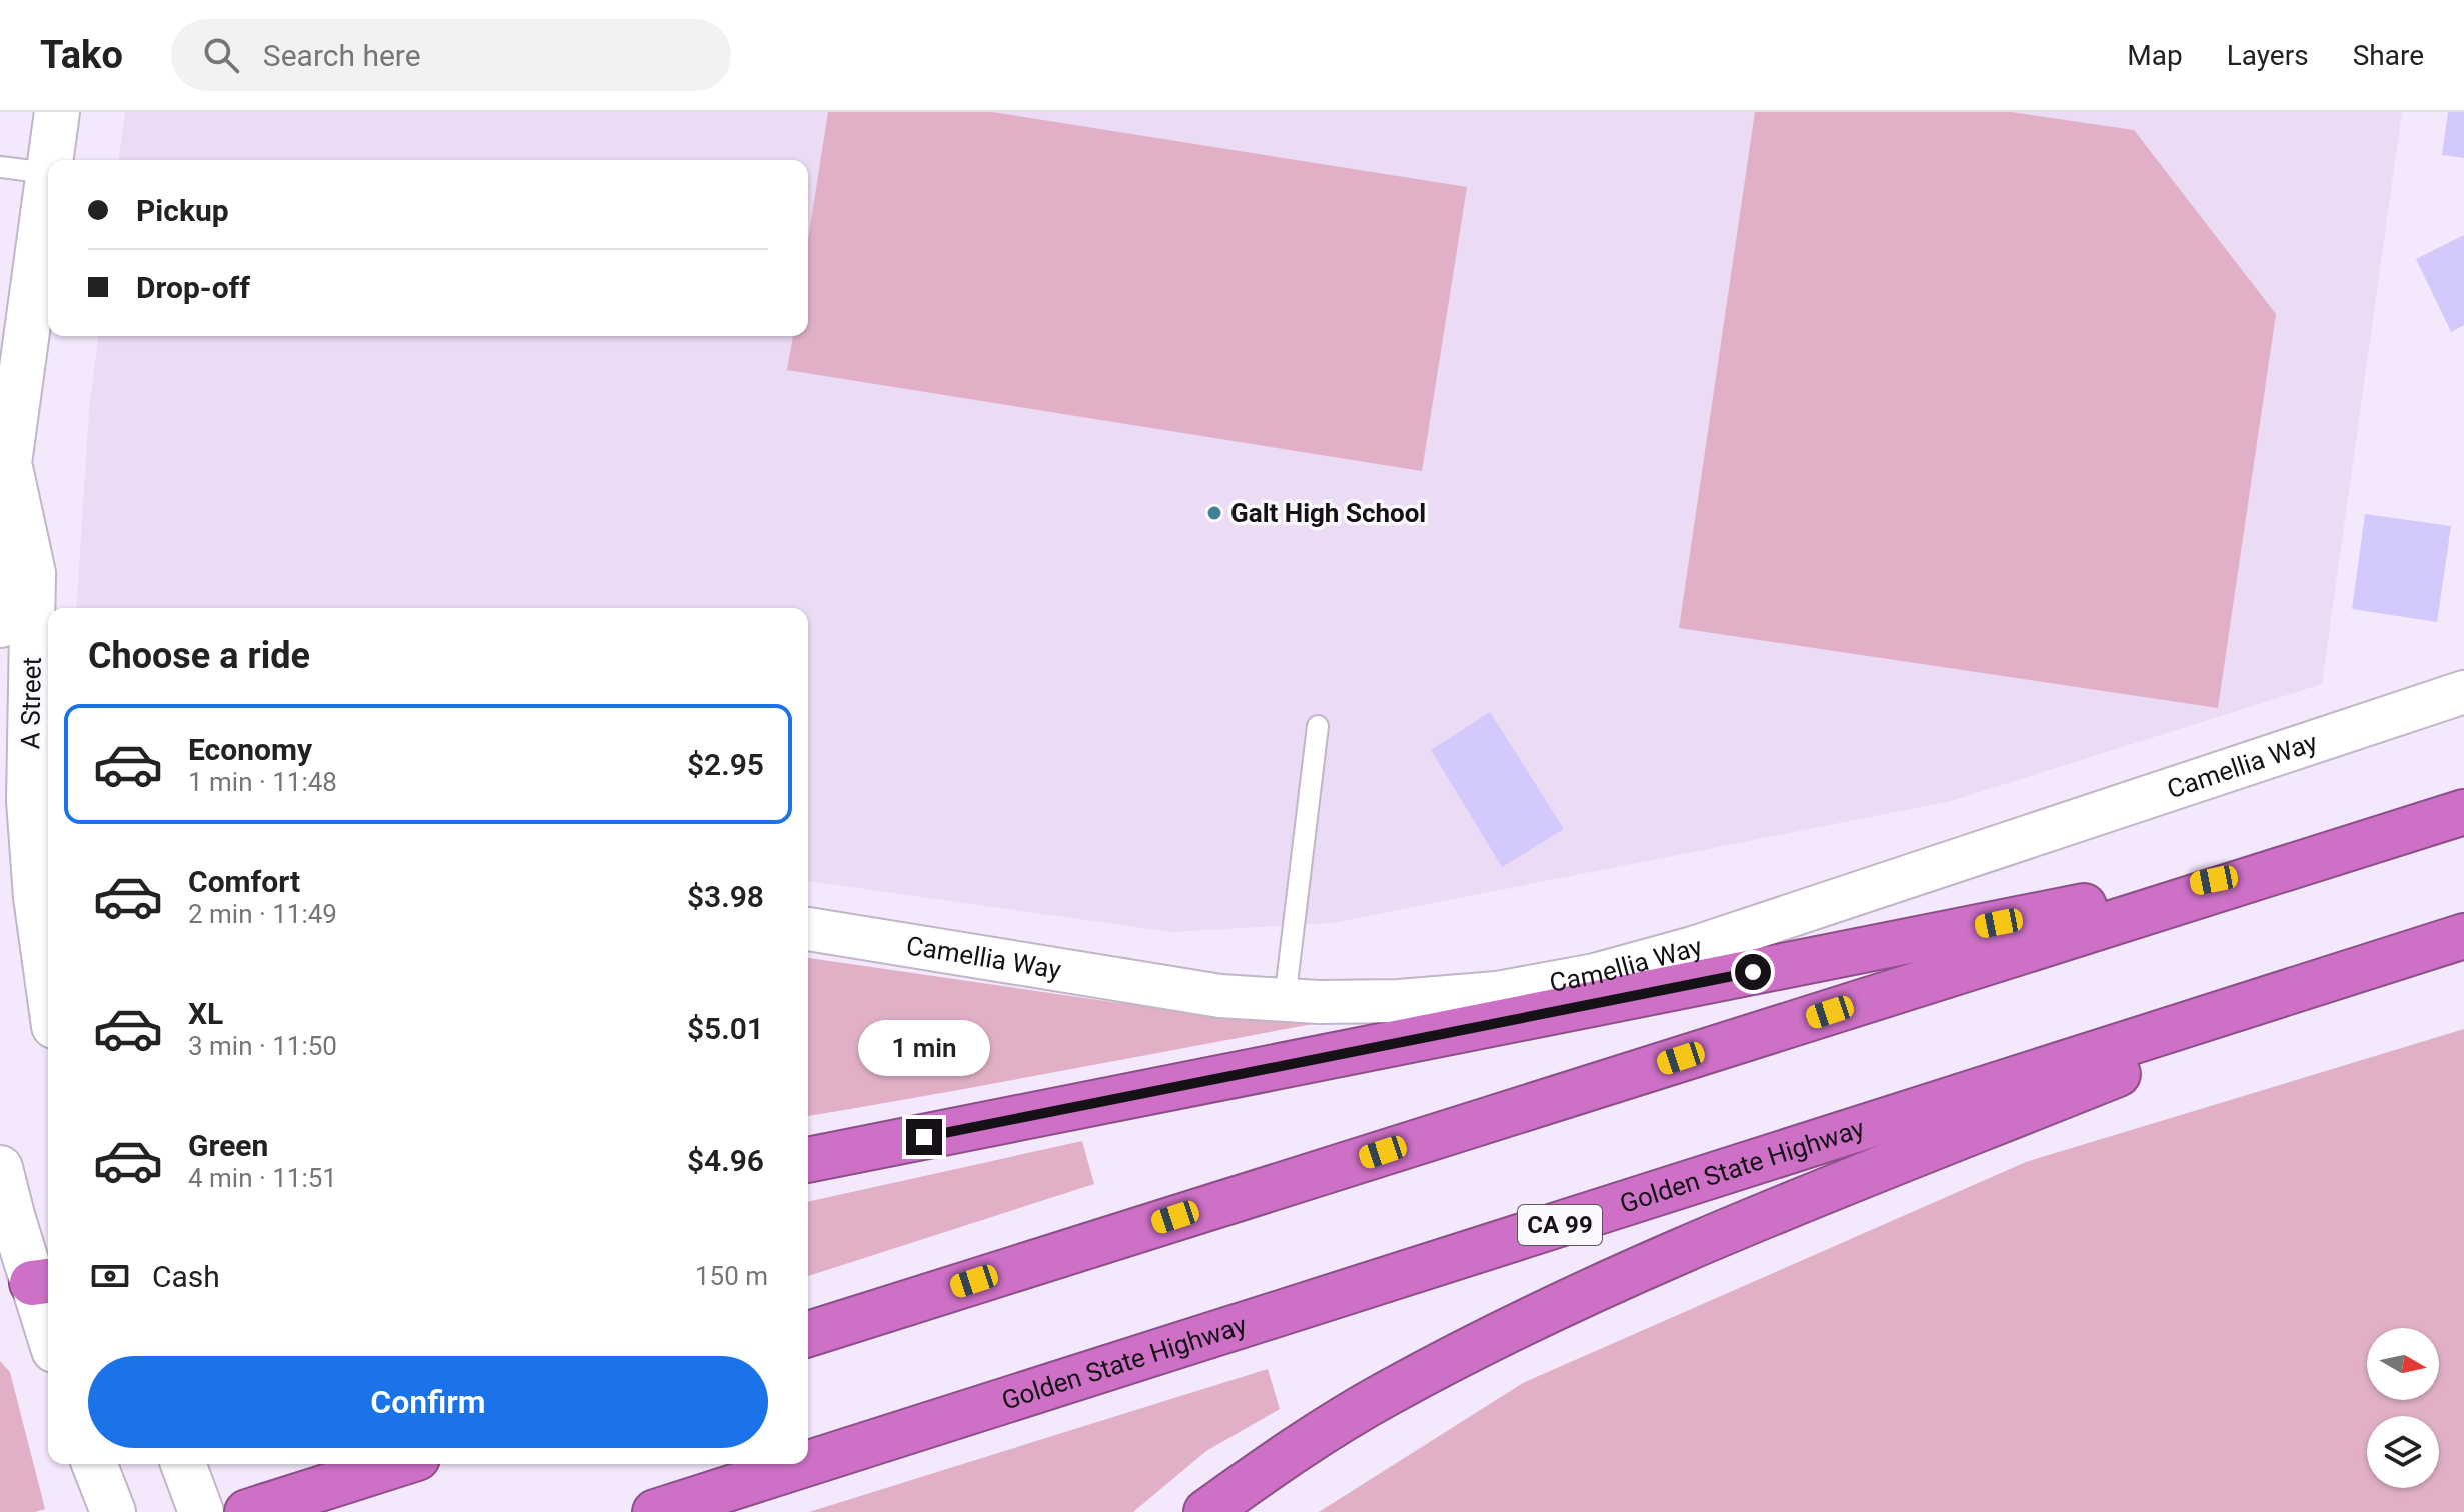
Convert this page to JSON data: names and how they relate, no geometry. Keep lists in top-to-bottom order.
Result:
{
  "streets": {
    "highway": ["Golden State Highway", "CA 99"],
    "main road": ["A Street"],
    "street": ["Camellia Way"]
  },
  "places": ["Galt High School"],
  "north": "right",
  "page": {
    "header": "Tako",
    "search": "Search here",
    "nav": ["Map", "Layers", "Share"],
    "banner": ["Pickup", "Drop-off"],
    "heading": "Choose a ride",
    "list": [
      {
        "name": "Economy",
        "note": "1 min · 11:48",
        "value": "$2.95"
      },
      {
        "name": "Comfort",
        "note": "2 min · 11:49",
        "value": "$3.98"
      },
      {
        "name": "XL",
        "note": "3 min · 11:50",
        "value": "$5.01"
      },
      {
        "name": "Green",
        "note": "4 min · 11:51",
        "value": "$4.96"
      }
    ],
    "bubble": "1 min",
    "pay": ["Cash", "150 m"],
    "buttons": "Confirm"
  }
}
